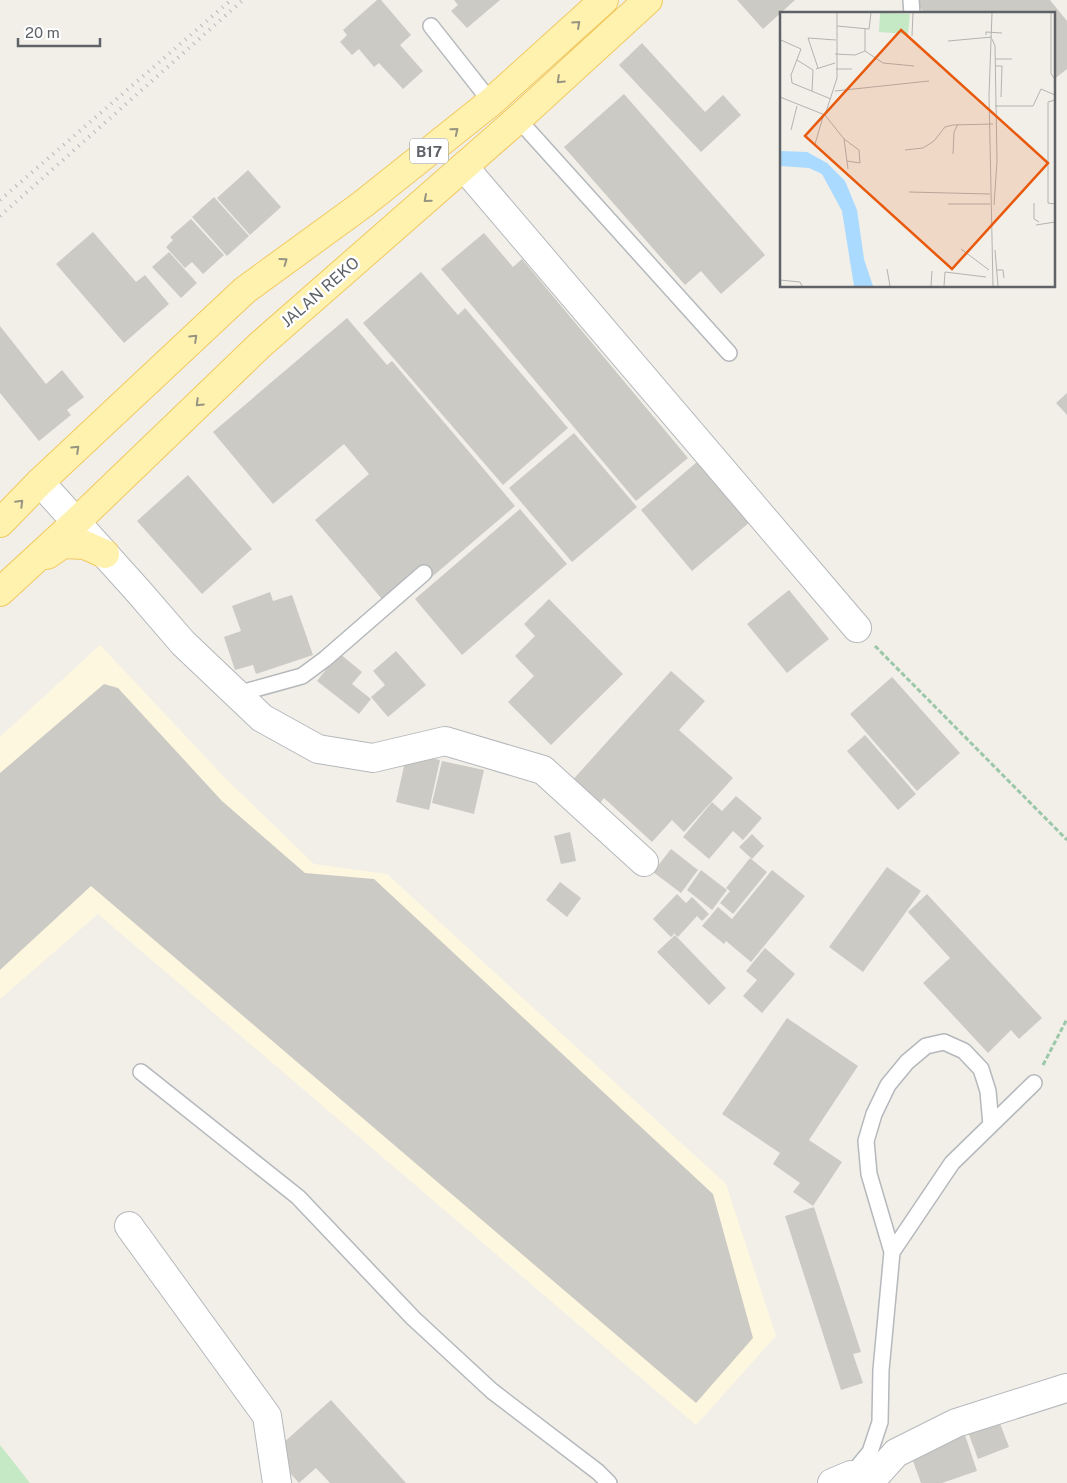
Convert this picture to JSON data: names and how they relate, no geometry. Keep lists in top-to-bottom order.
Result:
{
  "streets": {
    "main road": ["B17", "JALAN REKO"]
  },
  "scale_bar": "20 m"
}
